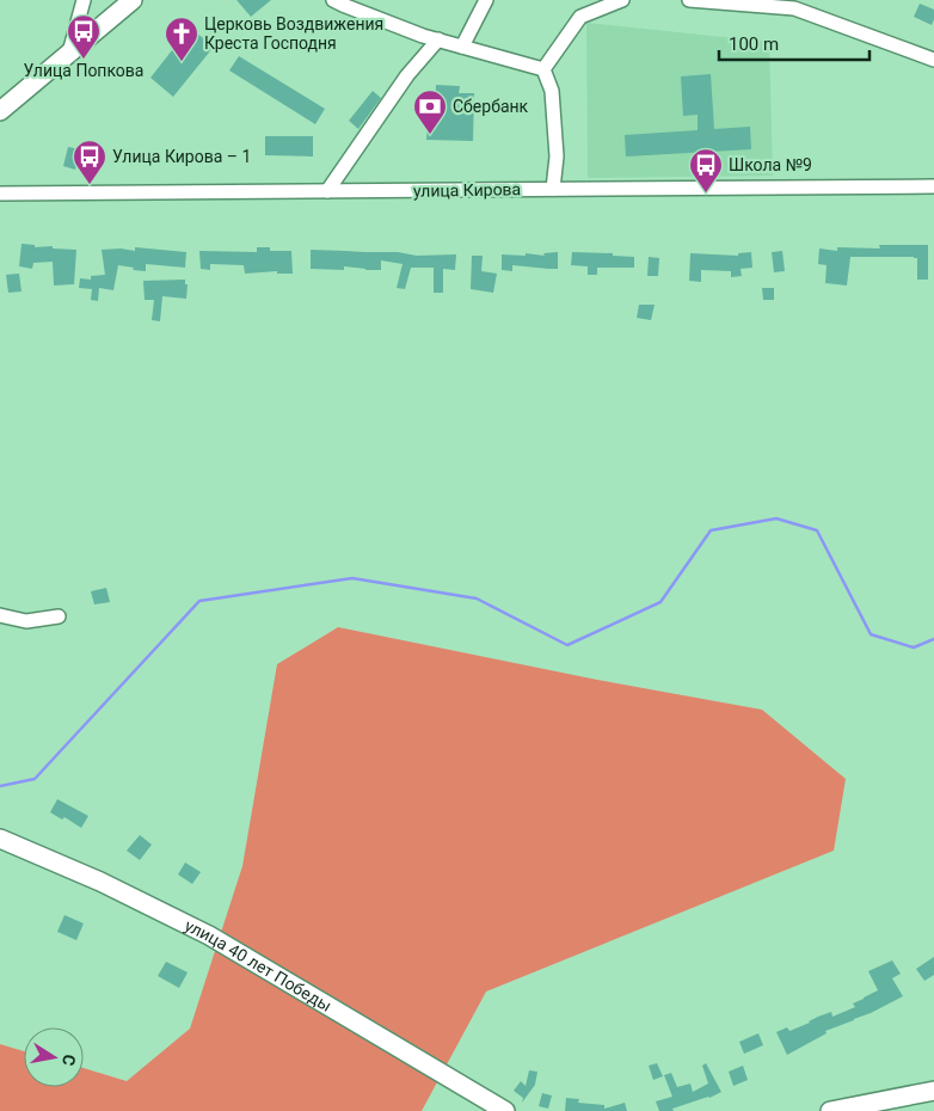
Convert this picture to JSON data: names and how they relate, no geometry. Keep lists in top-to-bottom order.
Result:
{
  "streets": {
    "main road": ["улица 40 лет Победы"],
    "street": ["улица Кирова"]
  },
  "places": {
    "bus stop": ["Улица Попкова", "Улица Кирова – 1", "Школа №9"],
    "church": ["Церковь Воздвижения Креста Господня"],
    "bank": ["Сбербанк"]
  },
  "scale_bar": "100 m",
  "north": "right"
}
